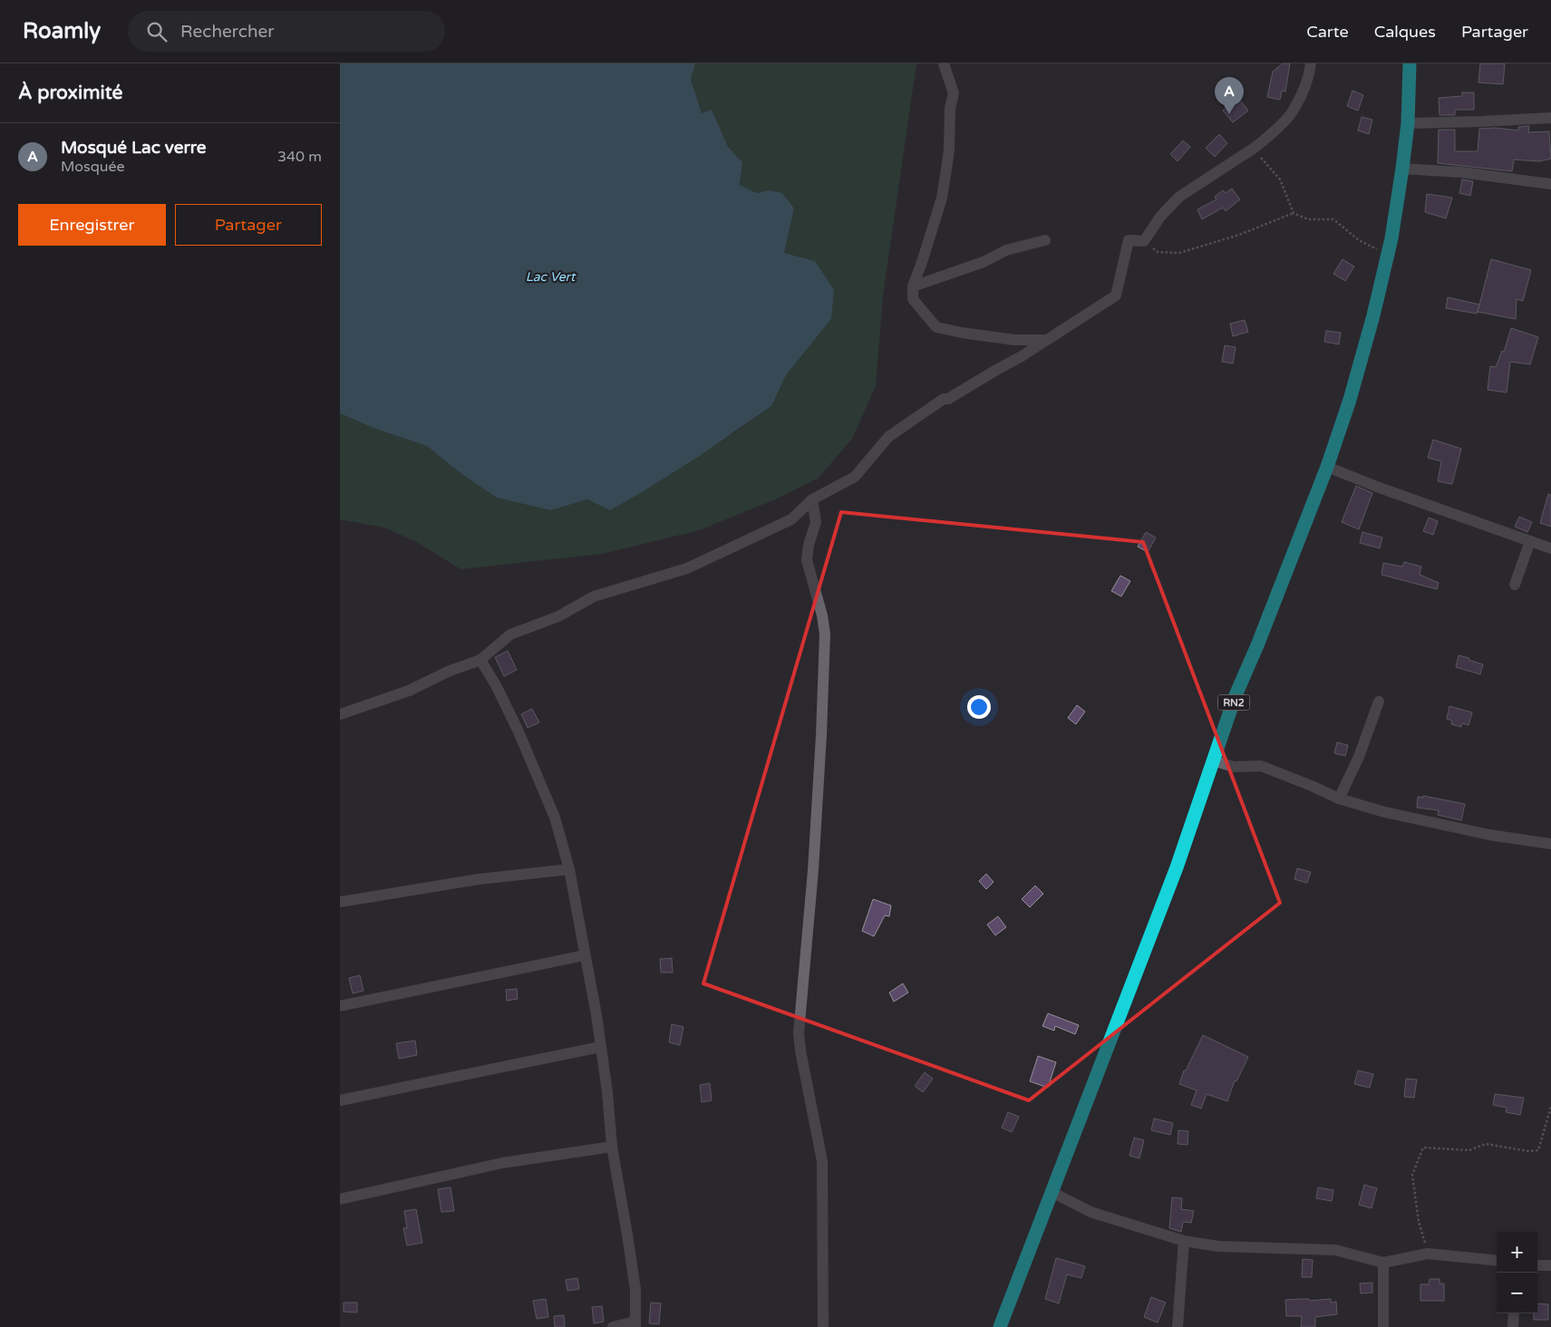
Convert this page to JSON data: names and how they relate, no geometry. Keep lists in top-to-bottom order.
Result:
{
  "streets": {
    "highway": ["RN2"]
  },
  "water": ["Lac Vert"],
  "page": {
    "header": "Roamly",
    "search": "Rechercher",
    "nav": ["Carte", "Calques", "Partager"],
    "heading": "À proximité",
    "pins": "A",
    "list": [
      {
        "mark": "A",
        "name": "Mosqué Lac verre",
        "note": "Mosquée",
        "value": "340 m"
      }
    ],
    "buttons": ["Enregistrer", "Partager"],
    "map_buttons": ["+", "−"]
  }
}
